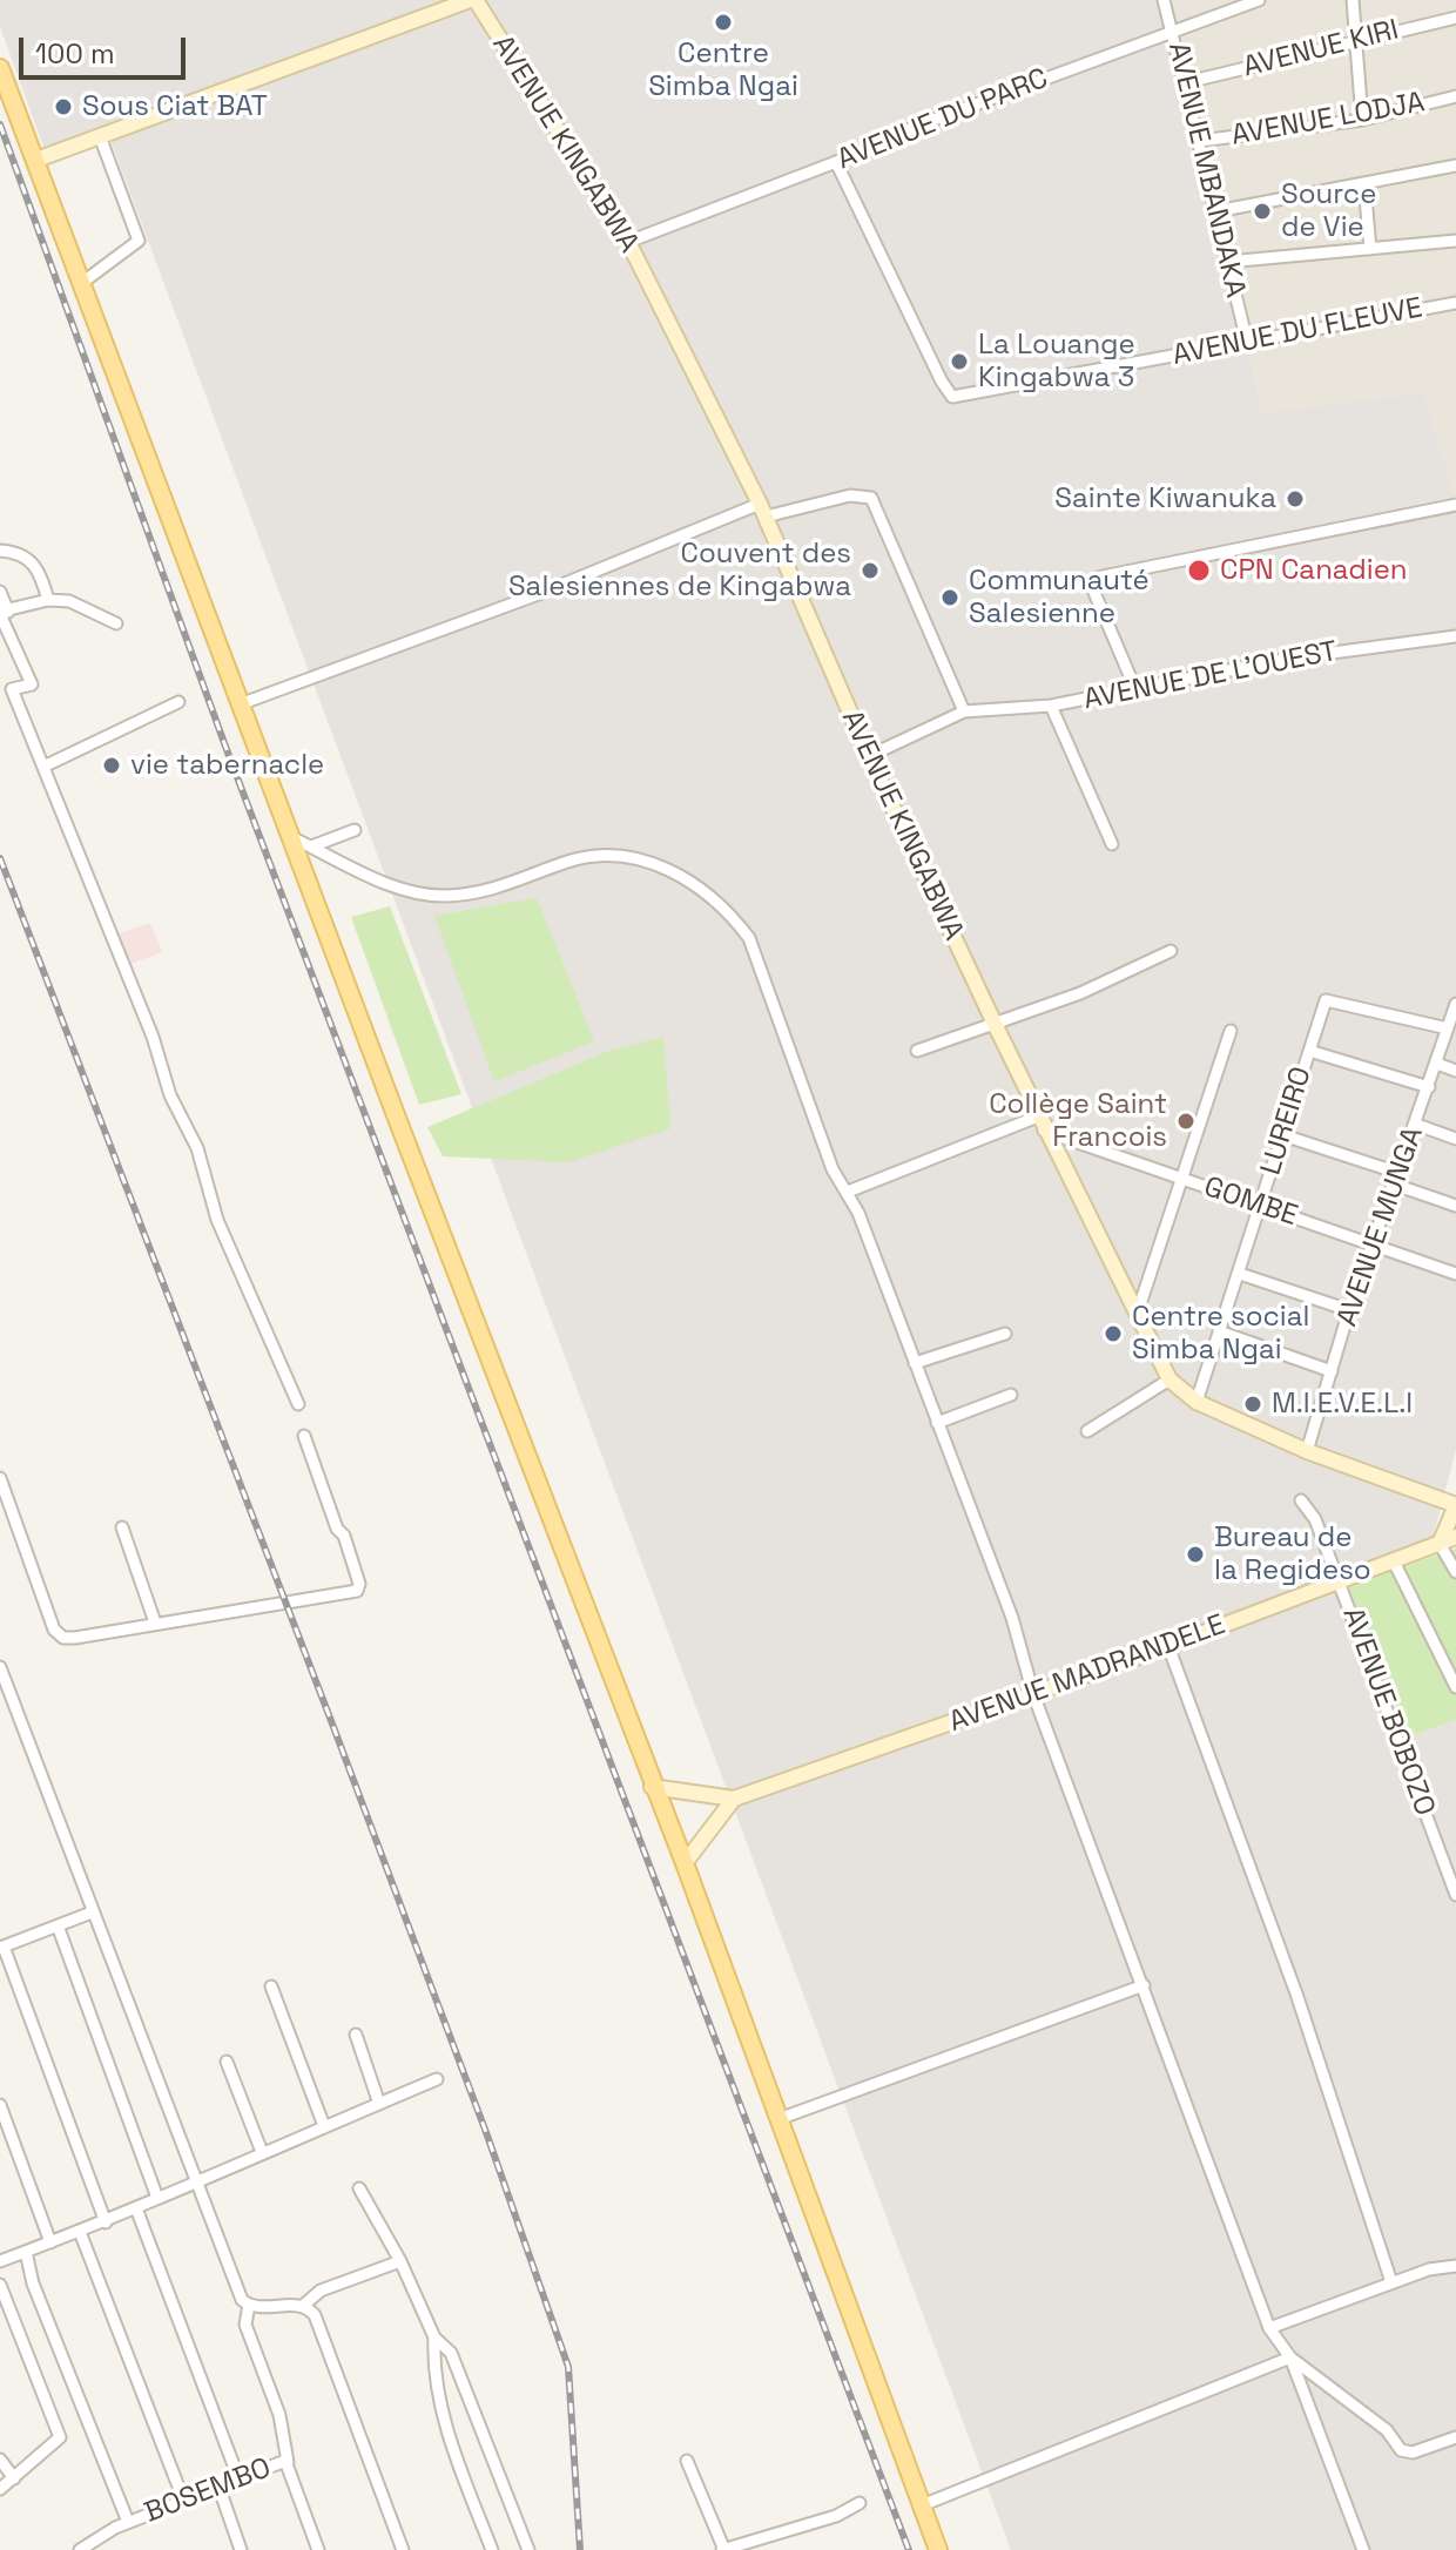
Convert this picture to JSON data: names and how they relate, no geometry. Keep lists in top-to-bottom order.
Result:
{
  "streets": {
    "street": [
      "AVENUE KIRI",
      "AVENUE DU PARC",
      "AVENUE LODJA",
      "AVENUE KINGABWA",
      "AVENUE MBANDAKA",
      "AVENUE DU FLEUVE",
      "AVENUE DE L'OUEST",
      "LUREIRO",
      "GOMBE",
      "AVENUE MUNGA",
      "AVENUE MADRANDELE",
      "AVENUE BOBOZO",
      "BOSEMBO"
    ]
  },
  "crossings": [
    ["AVENUE KIRI", "AVENUE MBANDAKA"],
    ["AVENUE DU PARC", "AVENUE KINGABWA"],
    ["AVENUE DU PARC", "AVENUE MBANDAKA"],
    ["AVENUE DU PARC", "AVENUE DU FLEUVE"],
    ["AVENUE LODJA", "AVENUE MBANDAKA"],
    ["AVENUE KINGABWA", "AVENUE DE L'OUEST"],
    ["AVENUE KINGABWA", "LUREIRO"],
    ["AVENUE KINGABWA", "GOMBE"],
    ["AVENUE KINGABWA", "AVENUE MUNGA"],
    ["AVENUE MBANDAKA", "AVENUE DU FLEUVE"],
    ["LUREIRO", "GOMBE"],
    ["LUREIRO", "AVENUE MUNGA"],
    ["GOMBE", "AVENUE MUNGA"],
    ["AVENUE MADRANDELE", "AVENUE BOBOZO"]
  ],
  "places": [
    "Centre Simba Ngai",
    "Sous Ciat BAT",
    "Source de Vie",
    "La Louange Kingabwa 3",
    "Sainte Kiwanuka",
    "Couvent des Salesiennes de Kingabwa",
    "CPN Canadien",
    "Communauté Salesienne",
    "vie tabernacle",
    "Collège Saint Francois",
    "Centre social Simba Ngai",
    "M.I.E.V.E.L.I",
    "Bureau de la Regideso"
  ],
  "scale_bar": "100 m"
}
